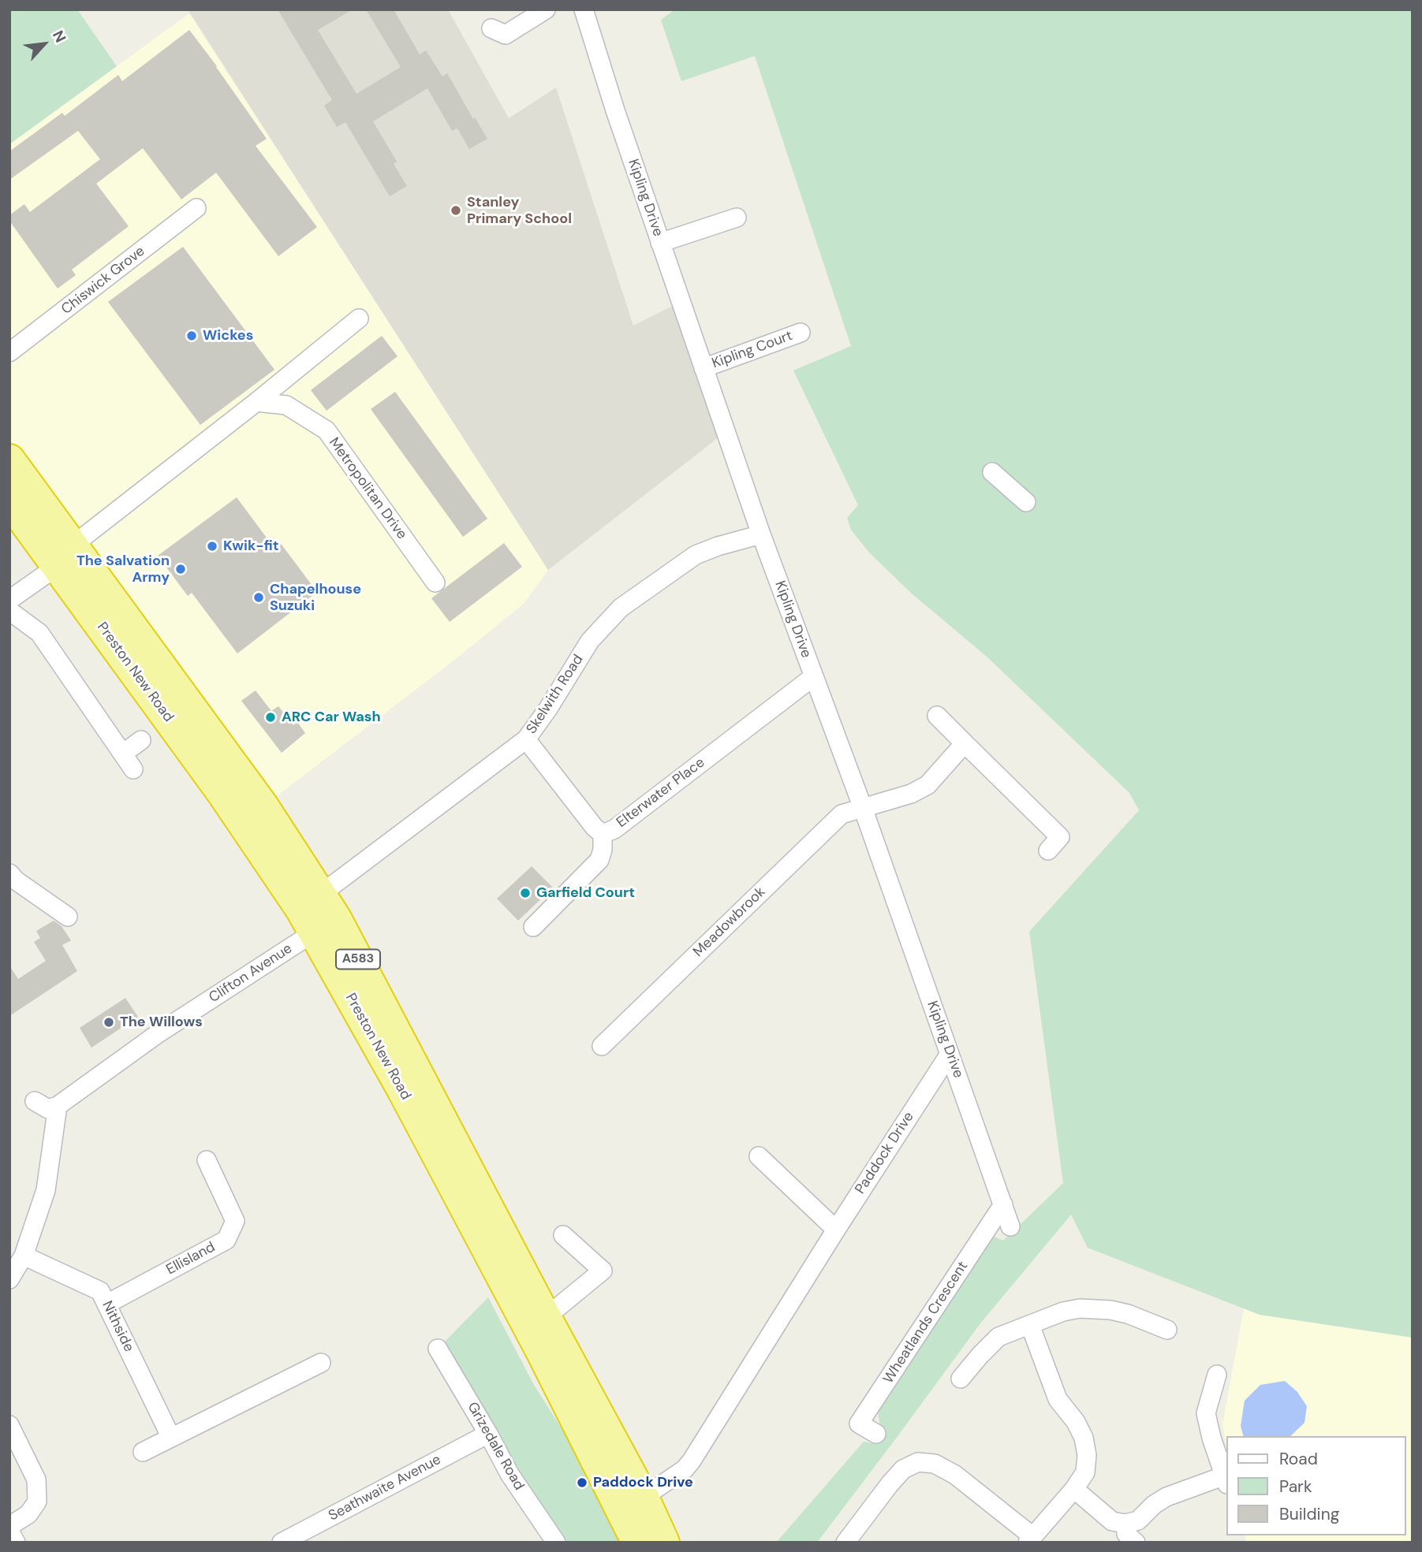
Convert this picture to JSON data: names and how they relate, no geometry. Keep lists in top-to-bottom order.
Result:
{
  "streets": {
    "highway": ["Preston New Road", "A583"],
    "street": [
      "Kipling Drive",
      "Chiswick Grove",
      "Kipling Court",
      "Metropolitan Drive",
      "Skelwith Road",
      "Elterwater Place",
      "Meadowbrook",
      "Clifton Avenue",
      "Paddock Drive",
      "Ellisland",
      "Wheatlands Crescent",
      "Nithside",
      "Grizedale Road",
      "Seathwaite Avenue"
    ]
  },
  "crossings": [
    ["Kipling Drive", "Kipling Court"],
    ["Kipling Drive", "Skelwith Road"],
    ["Kipling Drive", "Elterwater Place"],
    ["Kipling Drive", "Meadowbrook"],
    ["Kipling Drive", "Paddock Drive"],
    ["Kipling Drive", "Wheatlands Crescent"],
    ["Preston New Road", "Skelwith Road"],
    ["Preston New Road", "Clifton Avenue"],
    ["Preston New Road", "Paddock Drive"],
    ["Skelwith Road", "Clifton Avenue"],
    ["Ellisland", "Nithside"],
    ["Grizedale Road", "Seathwaite Avenue"]
  ],
  "places": [
    "Stanley Primary School",
    "Wickes",
    "Kwik-fit",
    "The Salvation Army",
    "Chapelhouse Suzuki",
    "ARC Car Wash",
    "Garfield Court",
    "The Willows",
    "Paddock Drive"
  ],
  "legend": ["Road", "Park", "Building"],
  "north": "top right"
}
